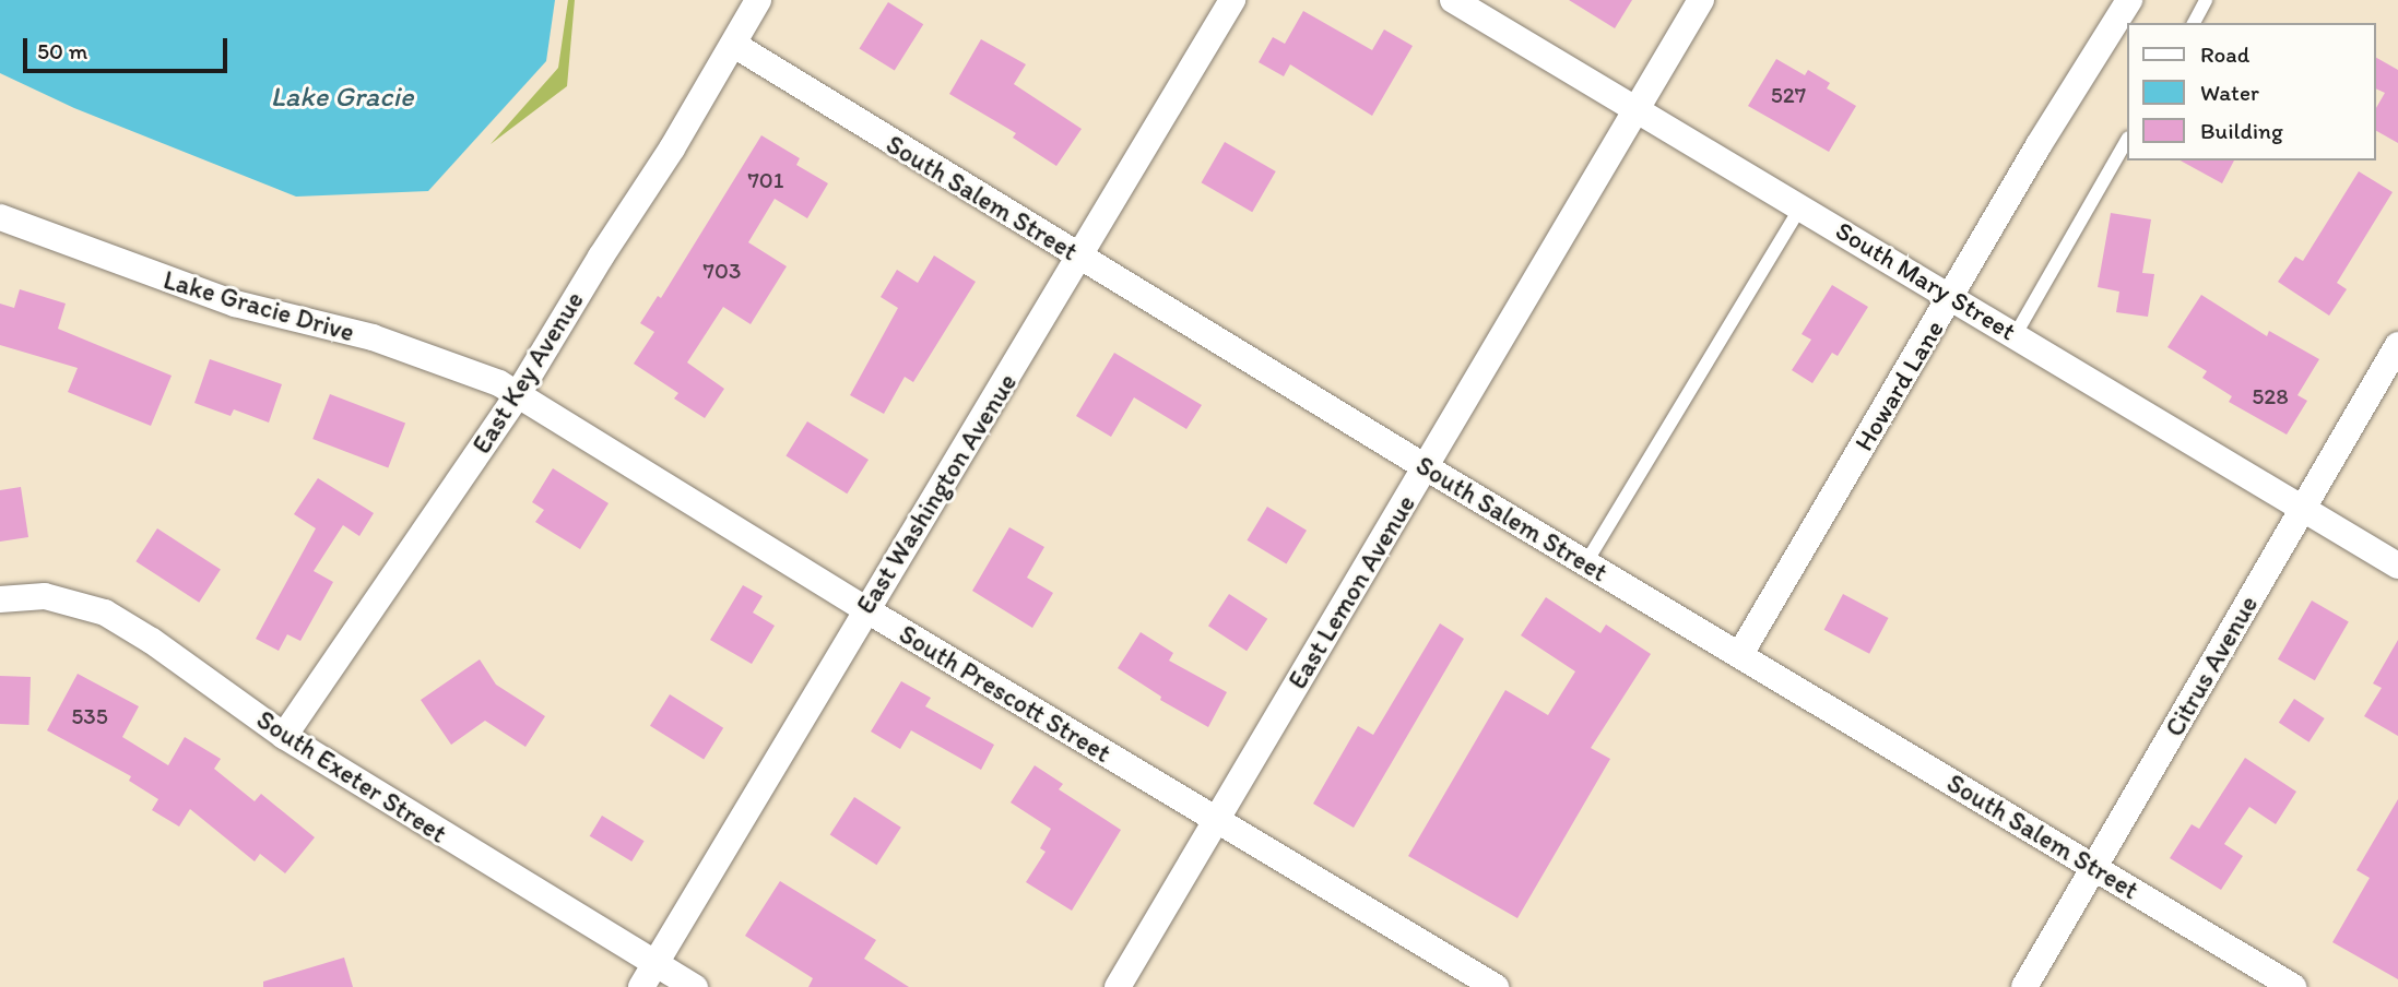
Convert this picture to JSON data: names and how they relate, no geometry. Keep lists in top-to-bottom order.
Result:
{
  "streets": {
    "street": [
      "South Salem Street",
      "South Mary Street",
      "Lake Gracie Drive",
      "East Key Avenue",
      "Howard Lane",
      "East Washington Avenue",
      "East Lemon Avenue",
      "Citrus Avenue",
      "South Prescott Street",
      "South Exeter Street"
    ]
  },
  "crossings": [
    ["South Salem Street", "East Key Avenue"],
    ["South Salem Street", "Howard Lane"],
    ["South Salem Street", "East Washington Avenue"],
    ["South Salem Street", "East Lemon Avenue"],
    ["South Salem Street", "Citrus Avenue"],
    ["South Mary Street", "Howard Lane"],
    ["South Mary Street", "East Lemon Avenue"],
    ["South Mary Street", "Citrus Avenue"],
    ["Lake Gracie Drive", "East Key Avenue"],
    ["Lake Gracie Drive", "South Prescott Street"],
    ["East Key Avenue", "South Prescott Street"],
    ["East Key Avenue", "South Exeter Street"],
    ["East Washington Avenue", "South Prescott Street"],
    ["East Washington Avenue", "South Exeter Street"],
    ["East Lemon Avenue", "South Prescott Street"]
  ],
  "water": ["Lake Gracie"],
  "house_numbers": [
    "527",
    "701",
    "703",
    "528",
    "535"
  ],
  "legend": ["Road", "Water", "Building"],
  "scale_bar": "50 m"
}
